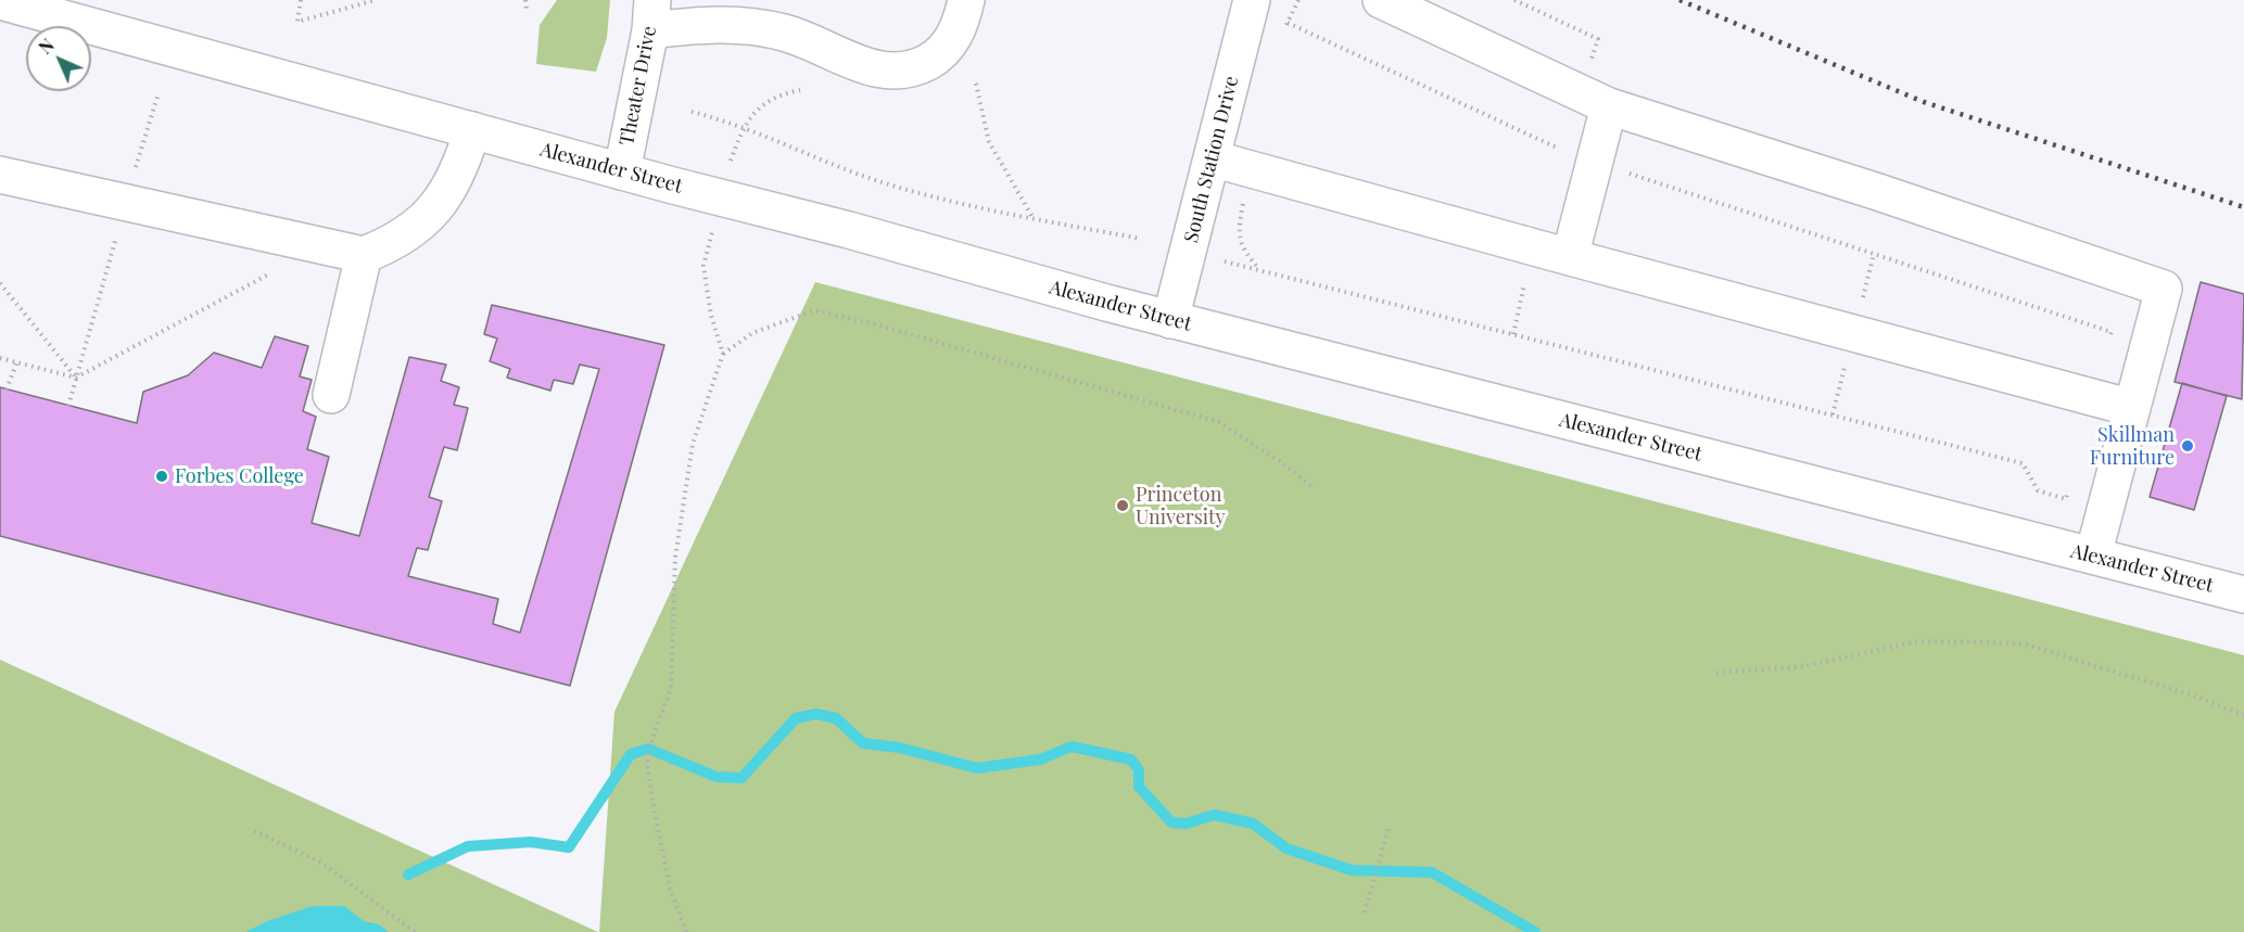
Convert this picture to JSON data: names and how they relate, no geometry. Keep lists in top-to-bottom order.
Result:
{
  "streets": {
    "main road": ["Theater Drive", "South Station Drive", "Alexander Street"]
  },
  "crossings": [
    ["Theater Drive", "Alexander Street"],
    ["South Station Drive", "Alexander Street"]
  ],
  "places": ["Skillman Furniture", "Forbes College", "Princeton University"],
  "north": "top left"
}
